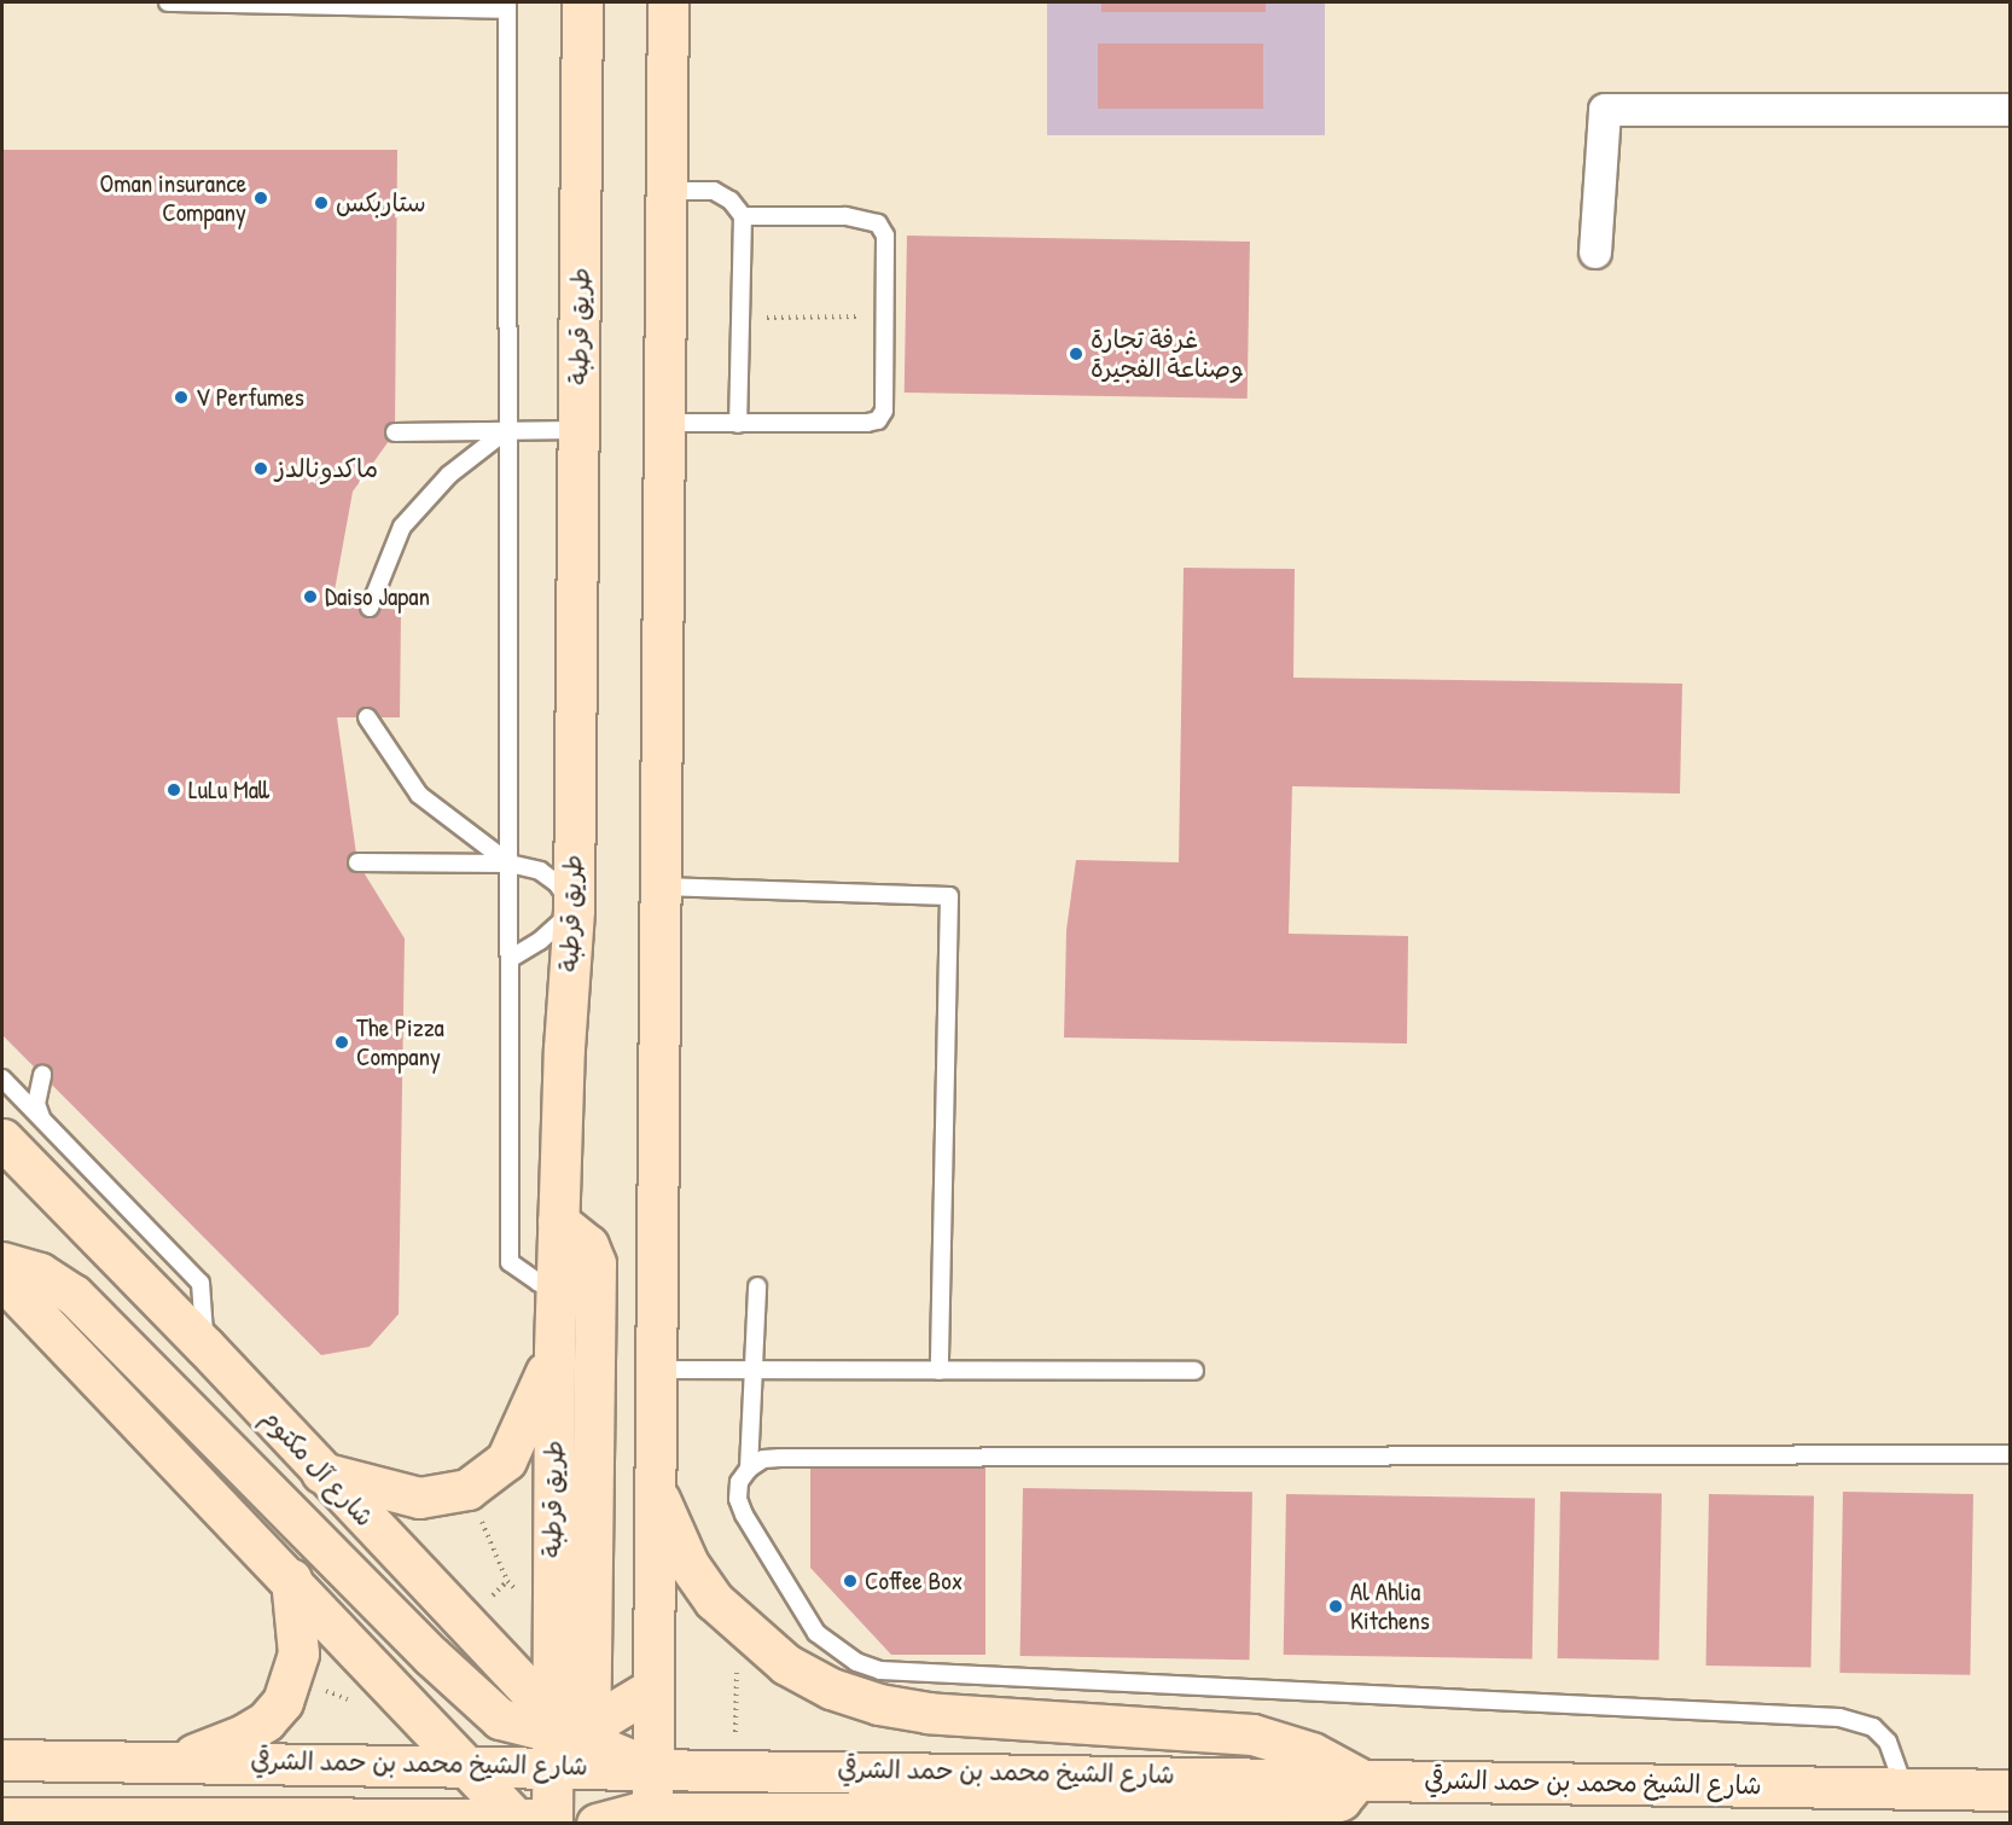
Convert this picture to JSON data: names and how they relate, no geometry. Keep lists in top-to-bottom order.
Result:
{
  "streets": {
    "main road": ["طريق قرطبة", "شارع آل مكتوم", "شارع الشيخ محمد بن حمد الشرقي"]
  },
  "crossings": [
    ["طريق قرطبة", "شارع آل مكتوم"],
    ["طريق قرطبة", "شارع الشيخ محمد بن حمد الشرقي"],
    ["شارع آل مكتوم", "شارع الشيخ محمد بن حمد الشرقي"]
  ],
  "places": [
    "Oman insurance Company",
    "ستاربكس",
    "غرفة تجارة وصناعة الفجيرة",
    "V Perfumes",
    "ماكدونالدز",
    "Daiso Japan",
    "LuLu Mall",
    "The Pizza Company",
    "Coffee Box",
    "Al Ahlia Kitchens"
  ]
}
